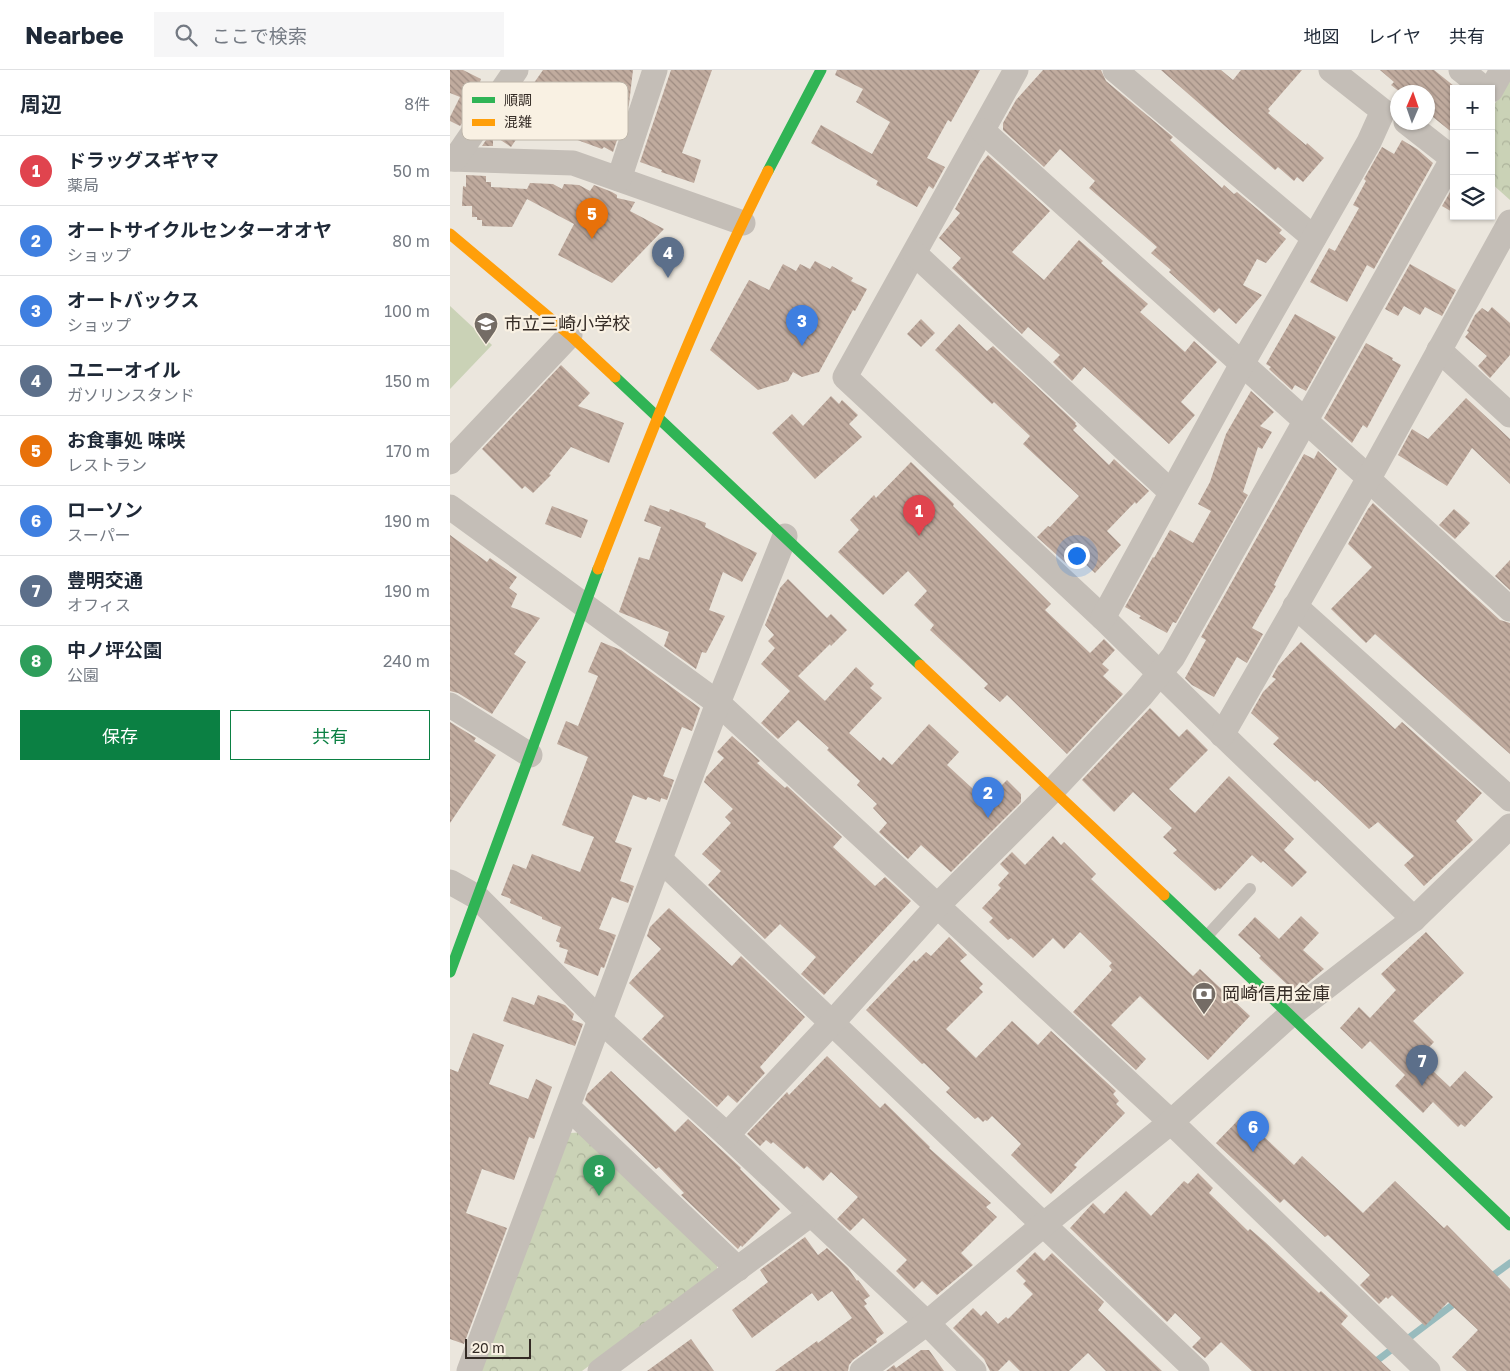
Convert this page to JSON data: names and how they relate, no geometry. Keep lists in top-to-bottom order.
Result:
{
  "places": {
    "school or university": ["市立三崎小学校"],
    "bank": ["岡崎信用金庫"]
  },
  "legend": ["順調", "混雑"],
  "scale_bar": "20 m",
  "north": "top",
  "page": {
    "header": "Nearbee",
    "search": "ここで検索",
    "nav": ["地図", "レイヤ", "共有"],
    "heading": ["周辺", "8件"],
    "map_buttons": ["+", "−"],
    "list": [
      {
        "mark": "1",
        "name": "ドラッグスギヤマ",
        "note": "薬局",
        "value": "50 m"
      },
      {
        "mark": "2",
        "name": "オートサイクルセンターオオヤ",
        "note": "ショップ",
        "value": "80 m"
      },
      {
        "mark": "3",
        "name": "オートバックス",
        "note": "ショップ",
        "value": "100 m"
      },
      {
        "mark": "4",
        "name": "ユニーオイル",
        "note": "ガソリンスタンド",
        "value": "150 m"
      },
      {
        "mark": "5",
        "name": "お食事処 味咲",
        "note": "レストラン",
        "value": "170 m"
      },
      {
        "mark": "6",
        "name": "ローソン",
        "note": "スーパー",
        "value": "190 m"
      },
      {
        "mark": "7",
        "name": "豊明交通",
        "note": "オフィス",
        "value": "190 m"
      },
      {
        "mark": "8",
        "name": "中ノ坪公園",
        "note": "公園",
        "value": "240 m"
      }
    ],
    "pins": [
      "5",
      "4",
      "3",
      "1",
      "2",
      "7",
      "6",
      "8"
    ],
    "buttons": ["保存", "共有"],
    "scale": "20 m"
  }
}
